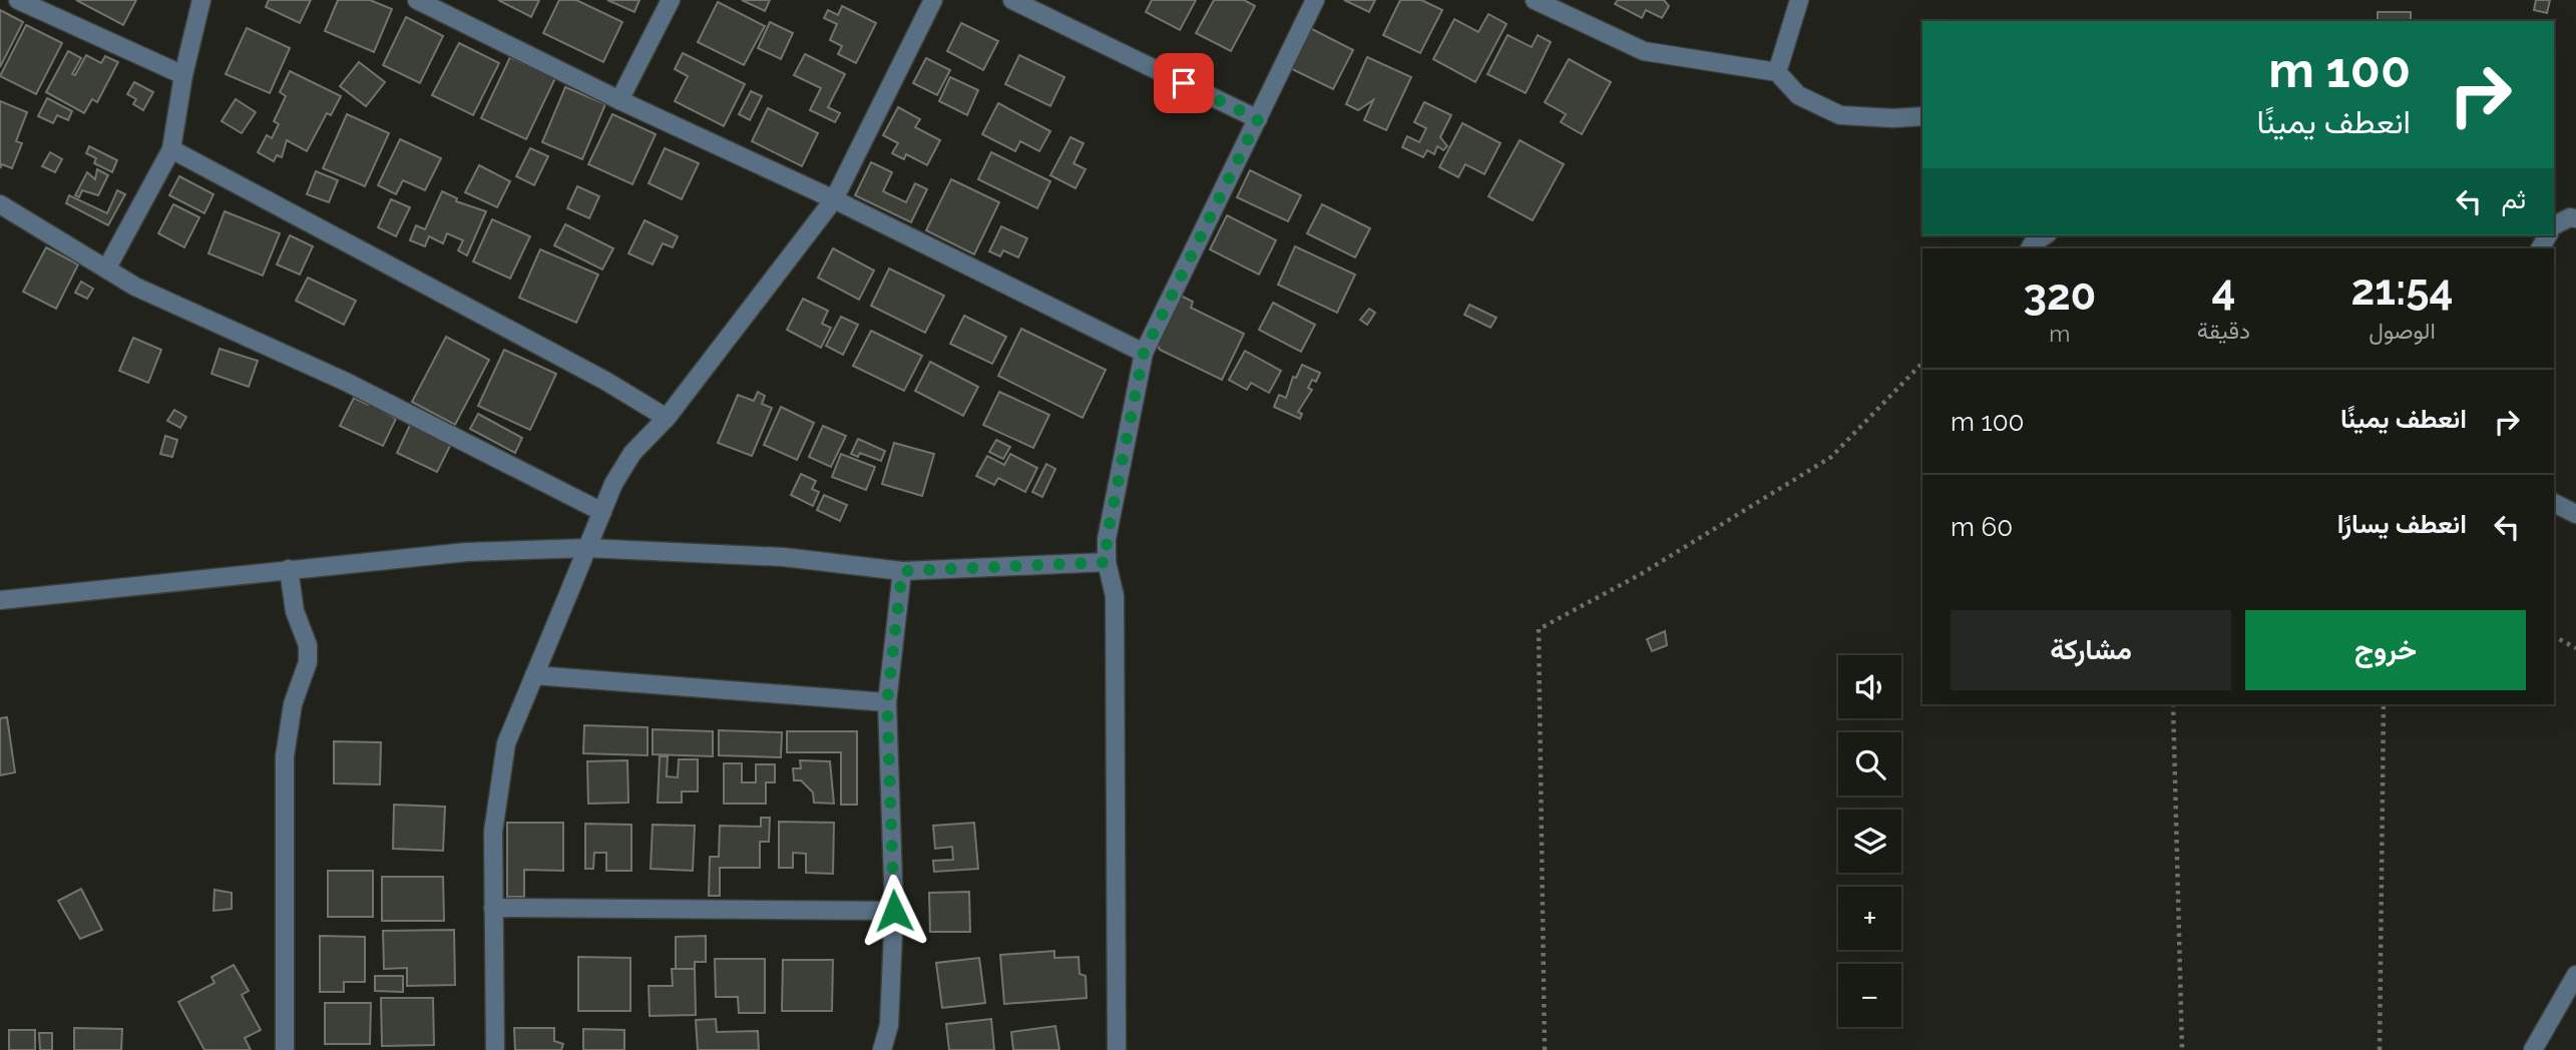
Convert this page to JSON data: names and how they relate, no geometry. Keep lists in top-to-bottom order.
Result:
{
  "page": {
    "turn": ["100 m", "انعطف يمينًا"],
    "then": "ثم",
    "eta": [
      "21:54",
      "الوصول",
      "4",
      "دقيقة",
      "320",
      "m"
    ],
    "list": [
      {
        "name": "انعطف يمينًا",
        "value": "100 m"
      },
      {
        "name": "انعطف يسارًا",
        "value": "60 m"
      }
    ],
    "buttons": ["خروج", "مشاركة"],
    "map_buttons": ["+", "−"]
  }
}
